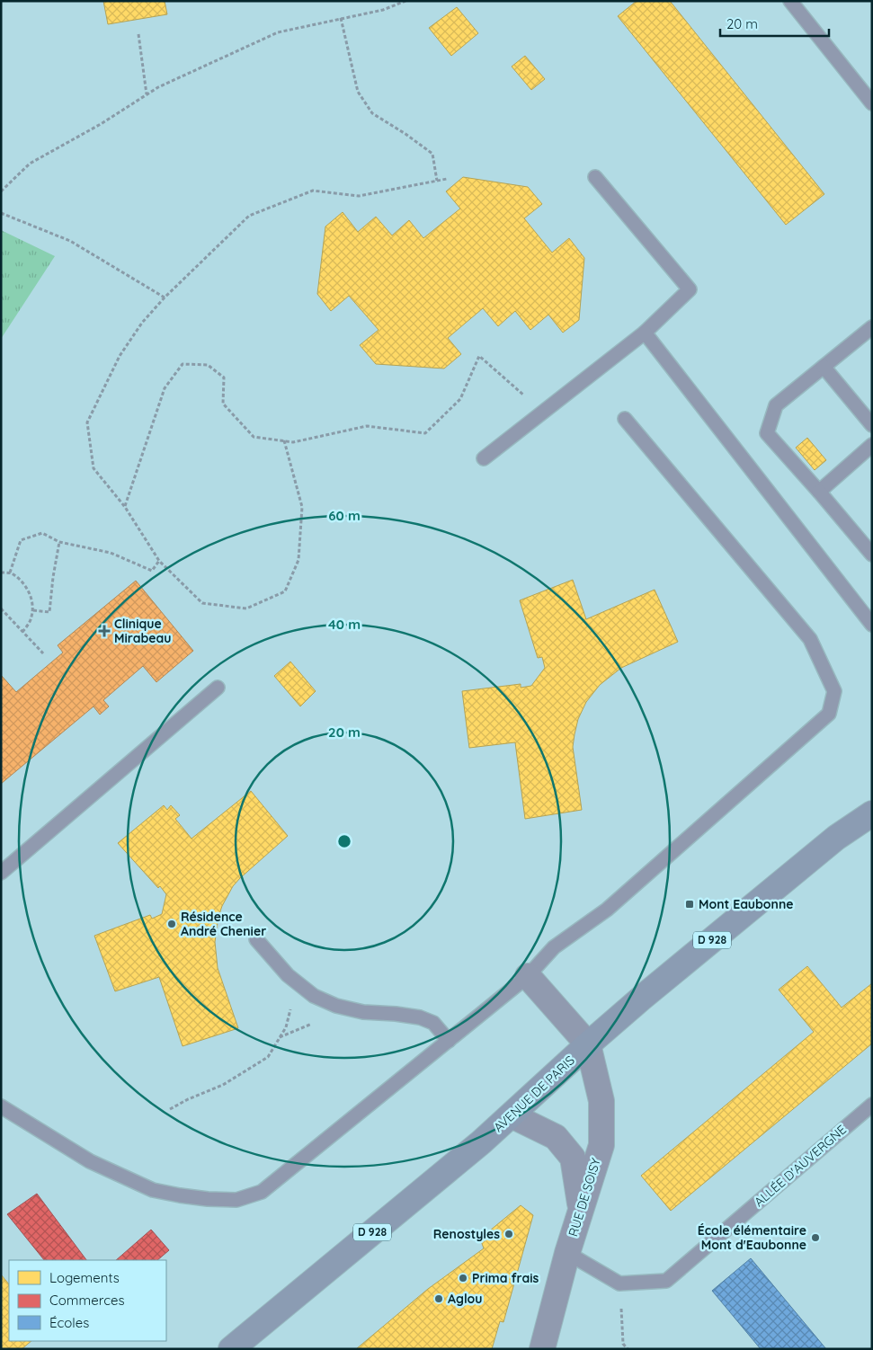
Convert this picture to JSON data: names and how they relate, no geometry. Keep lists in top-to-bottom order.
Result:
{
  "streets": {
    "main road": ["D 928", "AVENUE DE PARIS"],
    "street": ["RUE DE SOISY"],
    "lane": ["ALLÉE D'AUVERGNE"]
  },
  "crossings": [
    ["AVENUE DE PARIS", "RUE DE SOISY"]
  ],
  "places": {
    "health": ["Clinique Mirabeau"],
    "transit": ["Mont Eaubonne"],
    "other": [
      "Résidence André Chenier",
      "Renostyles",
      "École élémentaire Mont d'Eaubonne",
      "Prima frais",
      "Aglou"
    ]
  },
  "legend": ["Logements", "Commerces", "Écoles"],
  "scale_bar": "20 m",
  "rings": ["60 m", "40 m", "20 m"]
}
